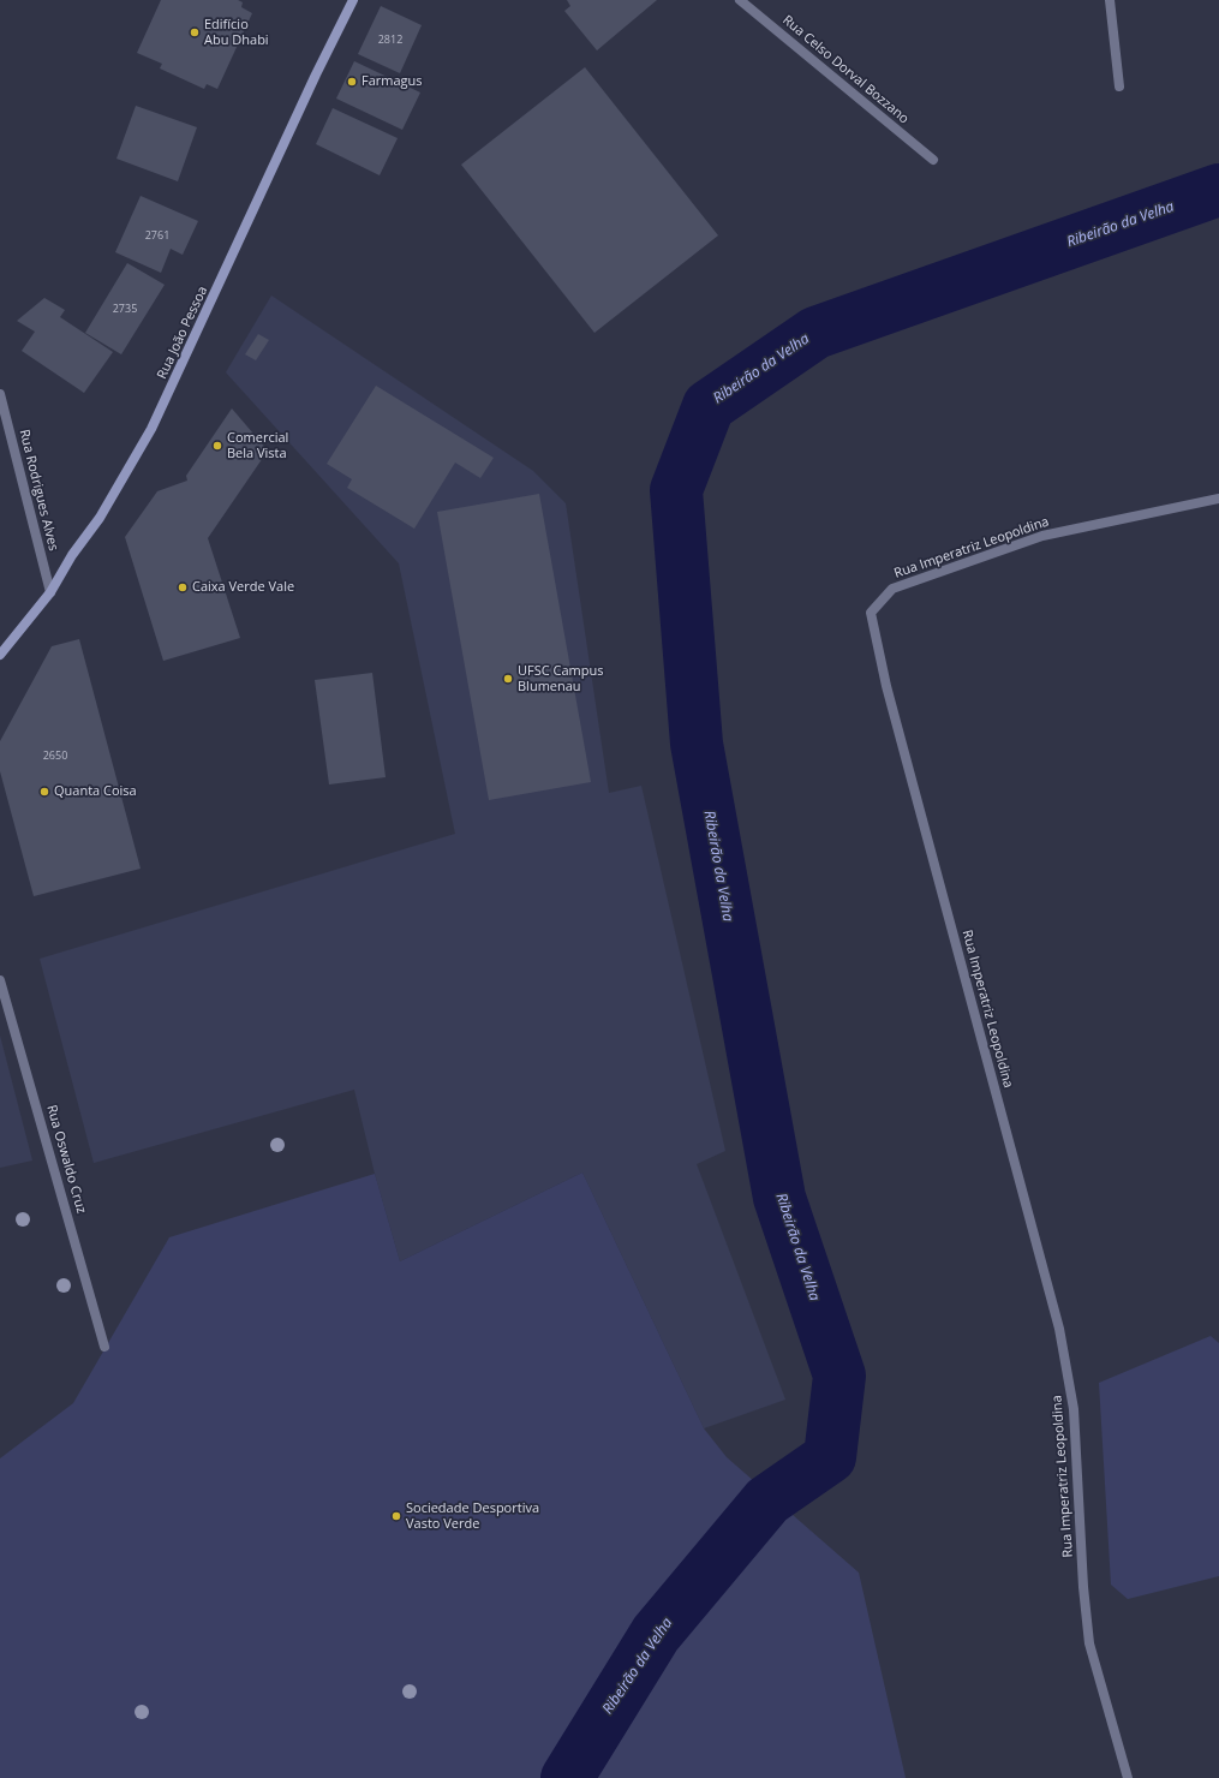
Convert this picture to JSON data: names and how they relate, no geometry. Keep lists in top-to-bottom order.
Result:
{
  "streets": {
    "main road": ["Rua João Pessoa"],
    "street": [
      "Rua Celso Dorval Bozzano",
      "Rua Rodrigues Alves",
      "Rua Imperatriz Leopoldina",
      "Rua Oswaldo Cruz"
    ]
  },
  "crossings": [
    ["Rua João Pessoa", "Rua Rodrigues Alves"]
  ],
  "water": ["Ribeirão da Velha"],
  "places": [
    "Edifício Abu Dhabi",
    "Farmagus",
    "Comercial Bela Vista",
    "Caixa Verde Vale",
    "UFSC Campus Blumenau",
    "Quanta Coisa",
    "Sociedade Desportiva Vasto Verde"
  ],
  "house_numbers": [
    "2812",
    "2761",
    "2735",
    "2650"
  ]
}
